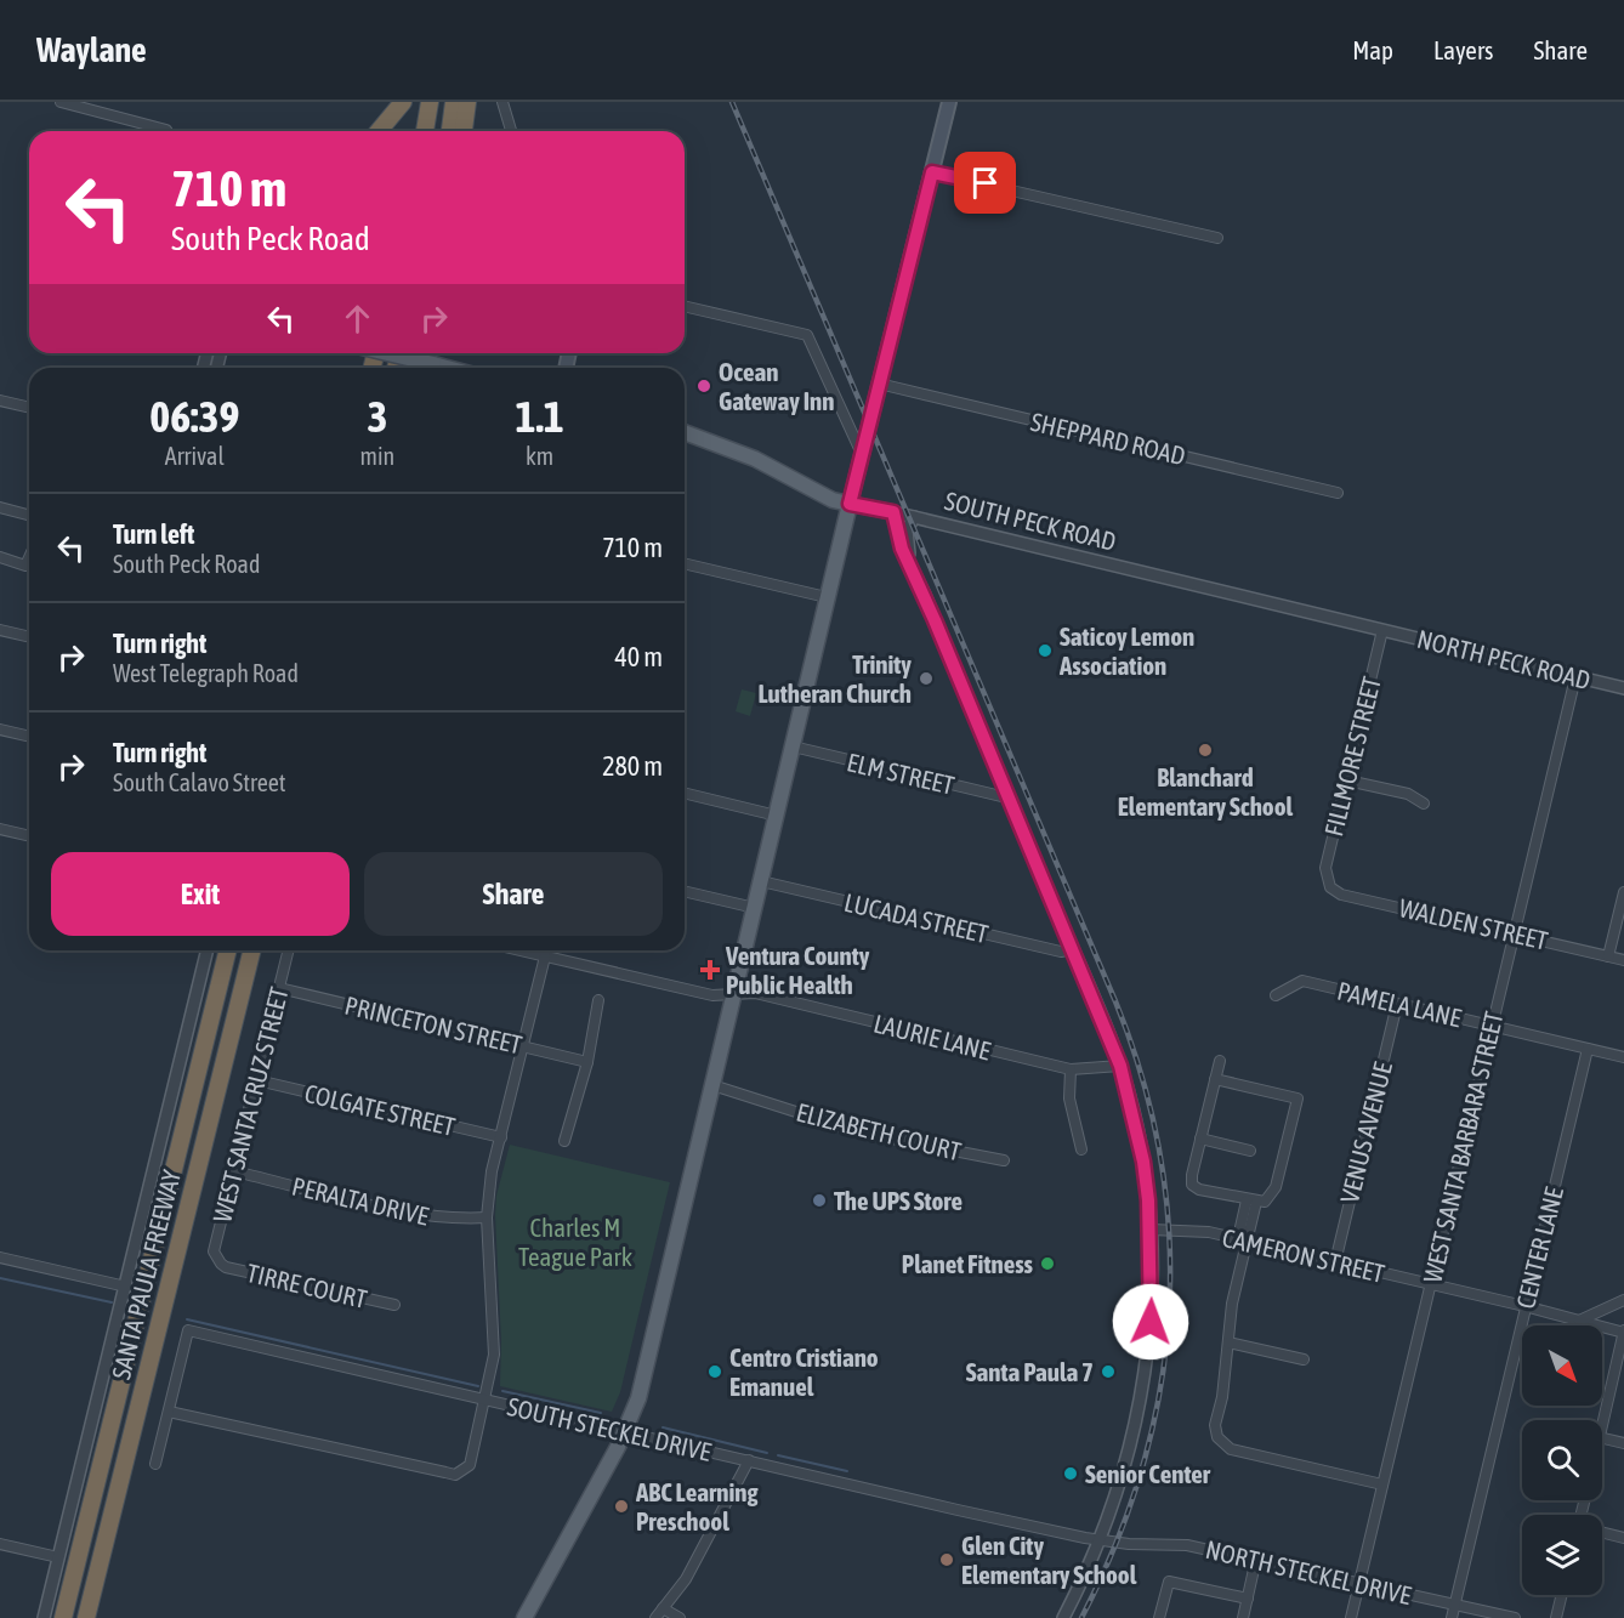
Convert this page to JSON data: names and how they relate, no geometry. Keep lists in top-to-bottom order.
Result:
{
  "streets": {
    "highway": ["SANTA PAULA FREEWAY"],
    "main road": ["SOUTH PECK ROAD"],
    "street": [
      "SHEPPARD ROAD",
      "NORTH PECK ROAD",
      "FILLMORE STREET",
      "ELM STREET",
      "LUCADA STREET",
      "WALDEN STREET",
      "PAMELA LANE",
      "PRINCETON STREET",
      "LAURIE LANE",
      "WEST SANTA CRUZ STREET",
      "COLGATE STREET",
      "ELIZABETH COURT",
      "VENUS AVENUE",
      "WEST SANTA BARBARA STREET",
      "PERALTA DRIVE",
      "CENTER LANE",
      "CAMERON STREET",
      "TIRRE COURT",
      "SOUTH STECKEL DRIVE",
      "NORTH STECKEL DRIVE"
    ]
  },
  "crossings": [
    ["SOUTH PECK ROAD", "NORTH PECK ROAD"],
    ["SOUTH PECK ROAD", "FILLMORE STREET"],
    ["NORTH PECK ROAD", "FILLMORE STREET"],
    ["NORTH PECK ROAD", "WEST SANTA BARBARA STREET"],
    ["FILLMORE STREET", "WALDEN STREET"],
    ["WALDEN STREET", "WEST SANTA BARBARA STREET"],
    ["PAMELA LANE", "VENUS AVENUE"],
    ["PAMELA LANE", "WEST SANTA BARBARA STREET"],
    ["PAMELA LANE", "CENTER LANE"],
    ["PRINCETON STREET", "WEST SANTA CRUZ STREET"],
    ["WEST SANTA CRUZ STREET", "COLGATE STREET"],
    ["WEST SANTA CRUZ STREET", "PERALTA DRIVE"],
    ["WEST SANTA CRUZ STREET", "TIRRE COURT"],
    ["VENUS AVENUE", "CAMERON STREET"],
    ["WEST SANTA BARBARA STREET", "CAMERON STREET"],
    ["WEST SANTA BARBARA STREET", "NORTH STECKEL DRIVE"],
    ["CENTER LANE", "CAMERON STREET"],
    ["CENTER LANE", "NORTH STECKEL DRIVE"],
    ["SOUTH STECKEL DRIVE", "NORTH STECKEL DRIVE"]
  ],
  "parks": ["Charles M Teague Park"],
  "places": {
    "other": [
      "Ocean Gateway Inn",
      "Saticoy Lemon Association",
      "Trinity Lutheran Church",
      "Blanchard Elementary School",
      "The UPS Store",
      "Planet Fitness",
      "Centro Cristiano Emanuel",
      "Santa Paula 7",
      "Senior Center",
      "ABC Learning Preschool",
      "Glen City Elementary School"
    ],
    "health": ["Ventura County Public Health"]
  },
  "north": "bottom right",
  "page": {
    "header": "Waylane",
    "nav": ["Map", "Layers", "Share"],
    "turn": ["710 m", "South Peck Road"],
    "eta": [
      "06:39",
      "Arrival",
      "3",
      "min",
      "1.1",
      "km"
    ],
    "list": [
      {
        "name": "Turn left",
        "note": "South Peck Road",
        "value": "710 m"
      },
      {
        "name": "Turn right",
        "note": "West Telegraph Road",
        "value": "40 m"
      },
      {
        "name": "Turn right",
        "note": "South Calavo Street",
        "value": "280 m"
      }
    ],
    "buttons": ["Exit", "Share"]
  }
}
